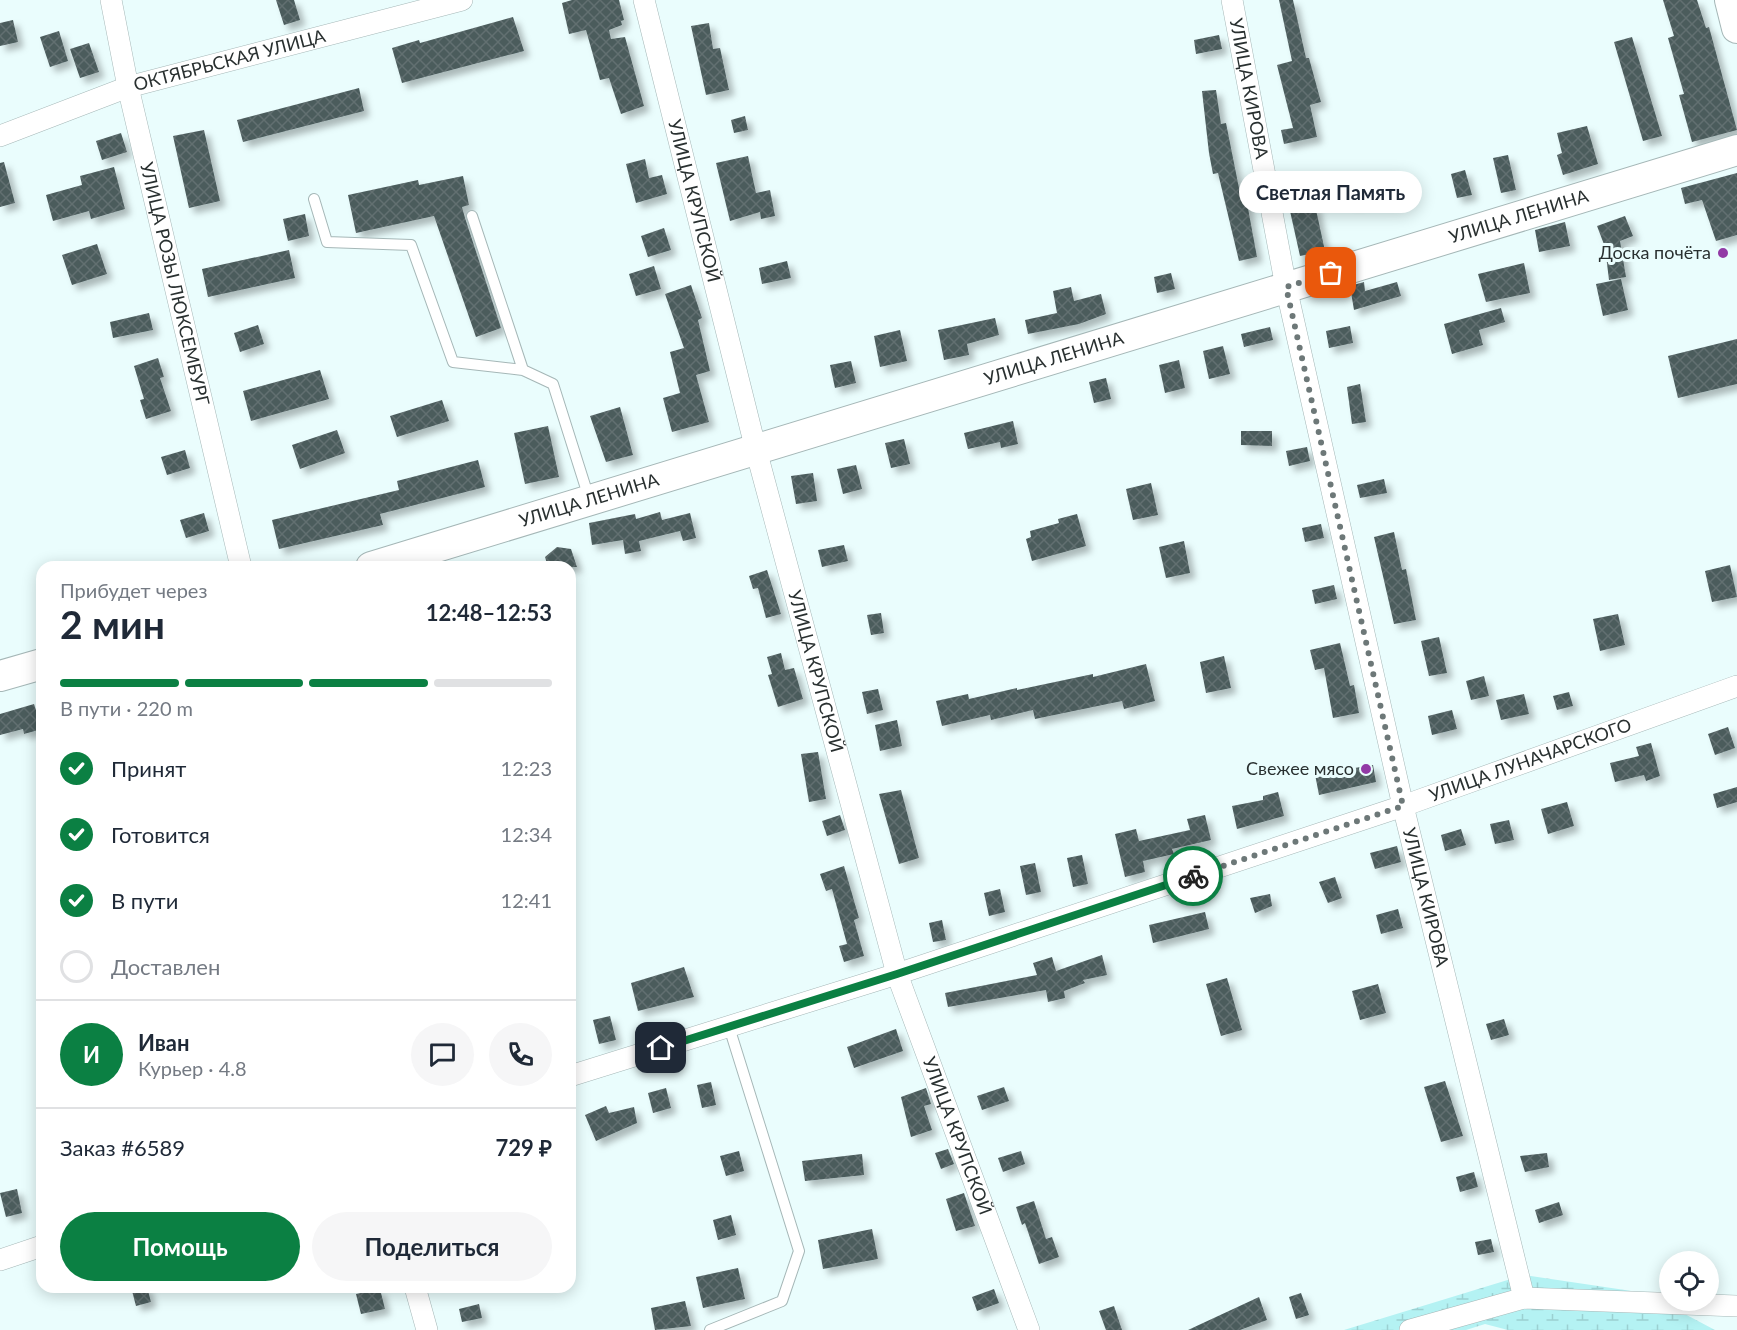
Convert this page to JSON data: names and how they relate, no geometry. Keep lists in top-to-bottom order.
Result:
{
  "streets": {
    "street": [
      "ОКТЯБРЬСКАЯ УЛИЦА",
      "УЛИЦА КИРОВА",
      "УЛИЦА КРУПСКОЙ",
      "УЛИЦА ЛЕНИНА",
      "УЛИЦА РОЗЫ ЛЮКСЕМБУРГ",
      "УЛИЦА ЛУНАЧАРСКОГО"
    ]
  },
  "crossings": [
    ["ОКТЯБРЬСКАЯ УЛИЦА", "УЛИЦА РОЗЫ ЛЮКСЕМБУРГ"],
    ["УЛИЦА КИРОВА", "УЛИЦА ЛЕНИНА"],
    ["УЛИЦА КИРОВА", "УЛИЦА ЛУНАЧАРСКОГО"],
    ["УЛИЦА КРУПСКОЙ", "УЛИЦА ЛЕНИНА"],
    ["УЛИЦА КРУПСКОЙ", "УЛИЦА ЛУНАЧАРСКОГО"]
  ],
  "places": ["Доска почёта", "Светлая Память", "Свежее мясо"],
  "page": {
    "bubble": "Светлая Память",
    "heading": ["2 мин", "Прибудет через", "12:48–12:53"],
    "panel": [
      "Иван",
      "Курьер · 4.8",
      "Заказ #6589",
      "729 ₽"
    ],
    "bar": "В пути · 220 m",
    "list": [
      ["Принят", "12:23"],
      ["Готовится", "12:34"],
      ["В пути", "12:41"],
      "Доставлен"
    ],
    "round": "И",
    "buttons": ["Помощь", "Поделиться"]
  }
}
